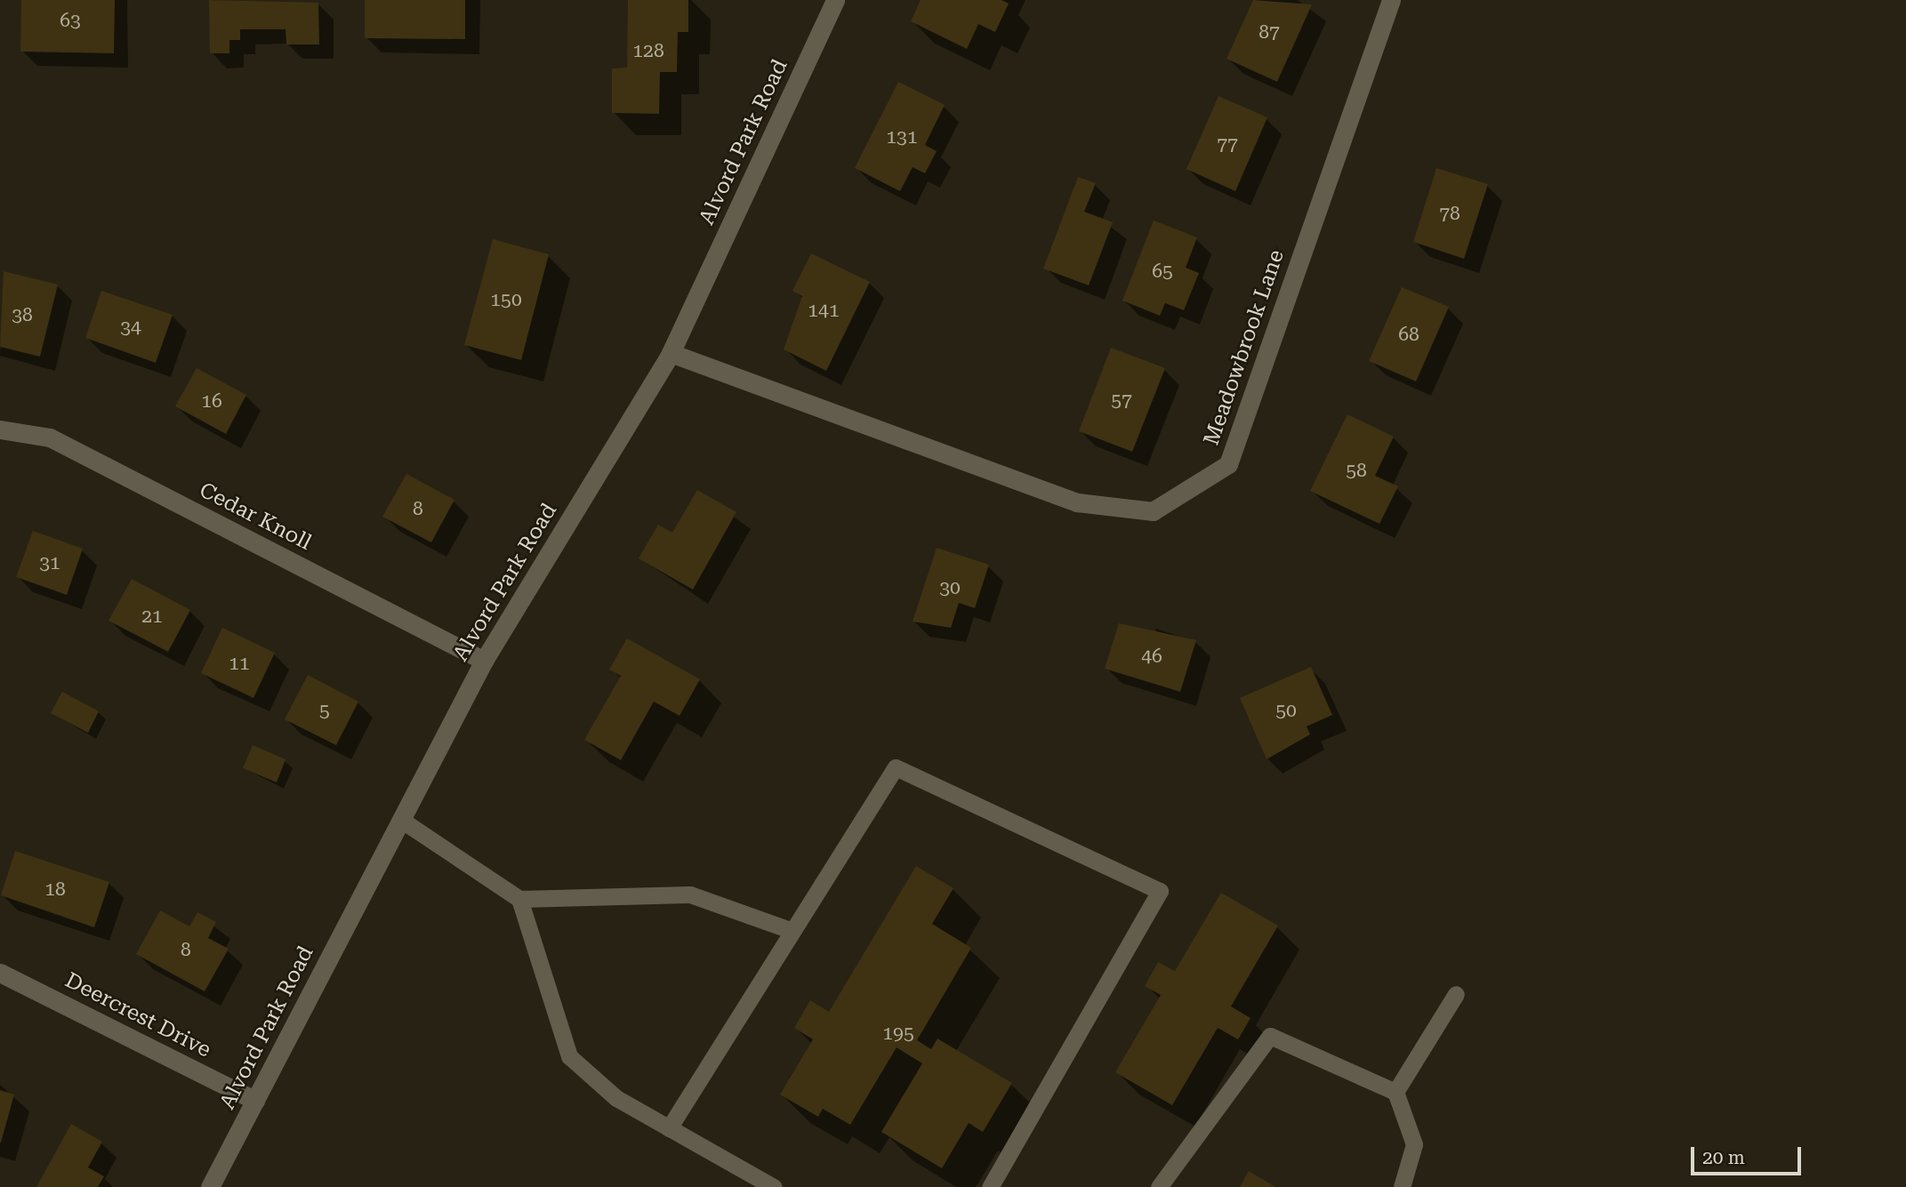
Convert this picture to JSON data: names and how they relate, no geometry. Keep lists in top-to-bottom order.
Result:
{
  "streets": {
    "street": [
      "Alvord Park Road",
      "Meadowbrook Lane",
      "Cedar Knoll",
      "Deercrest Drive"
    ]
  },
  "crossings": [
    ["Alvord Park Road", "Meadowbrook Lane"],
    ["Alvord Park Road", "Cedar Knoll"],
    ["Alvord Park Road", "Deercrest Drive"]
  ],
  "house_numbers": [
    "63",
    "87",
    "128",
    "131",
    "77",
    "78",
    "65",
    "150",
    "141",
    "38",
    "34",
    "68",
    "57",
    "16",
    "58",
    "8",
    "31",
    "30",
    "21",
    "46",
    "11",
    "5",
    "50",
    "18",
    "8",
    "195"
  ],
  "scale_bar": "20 m"
}
